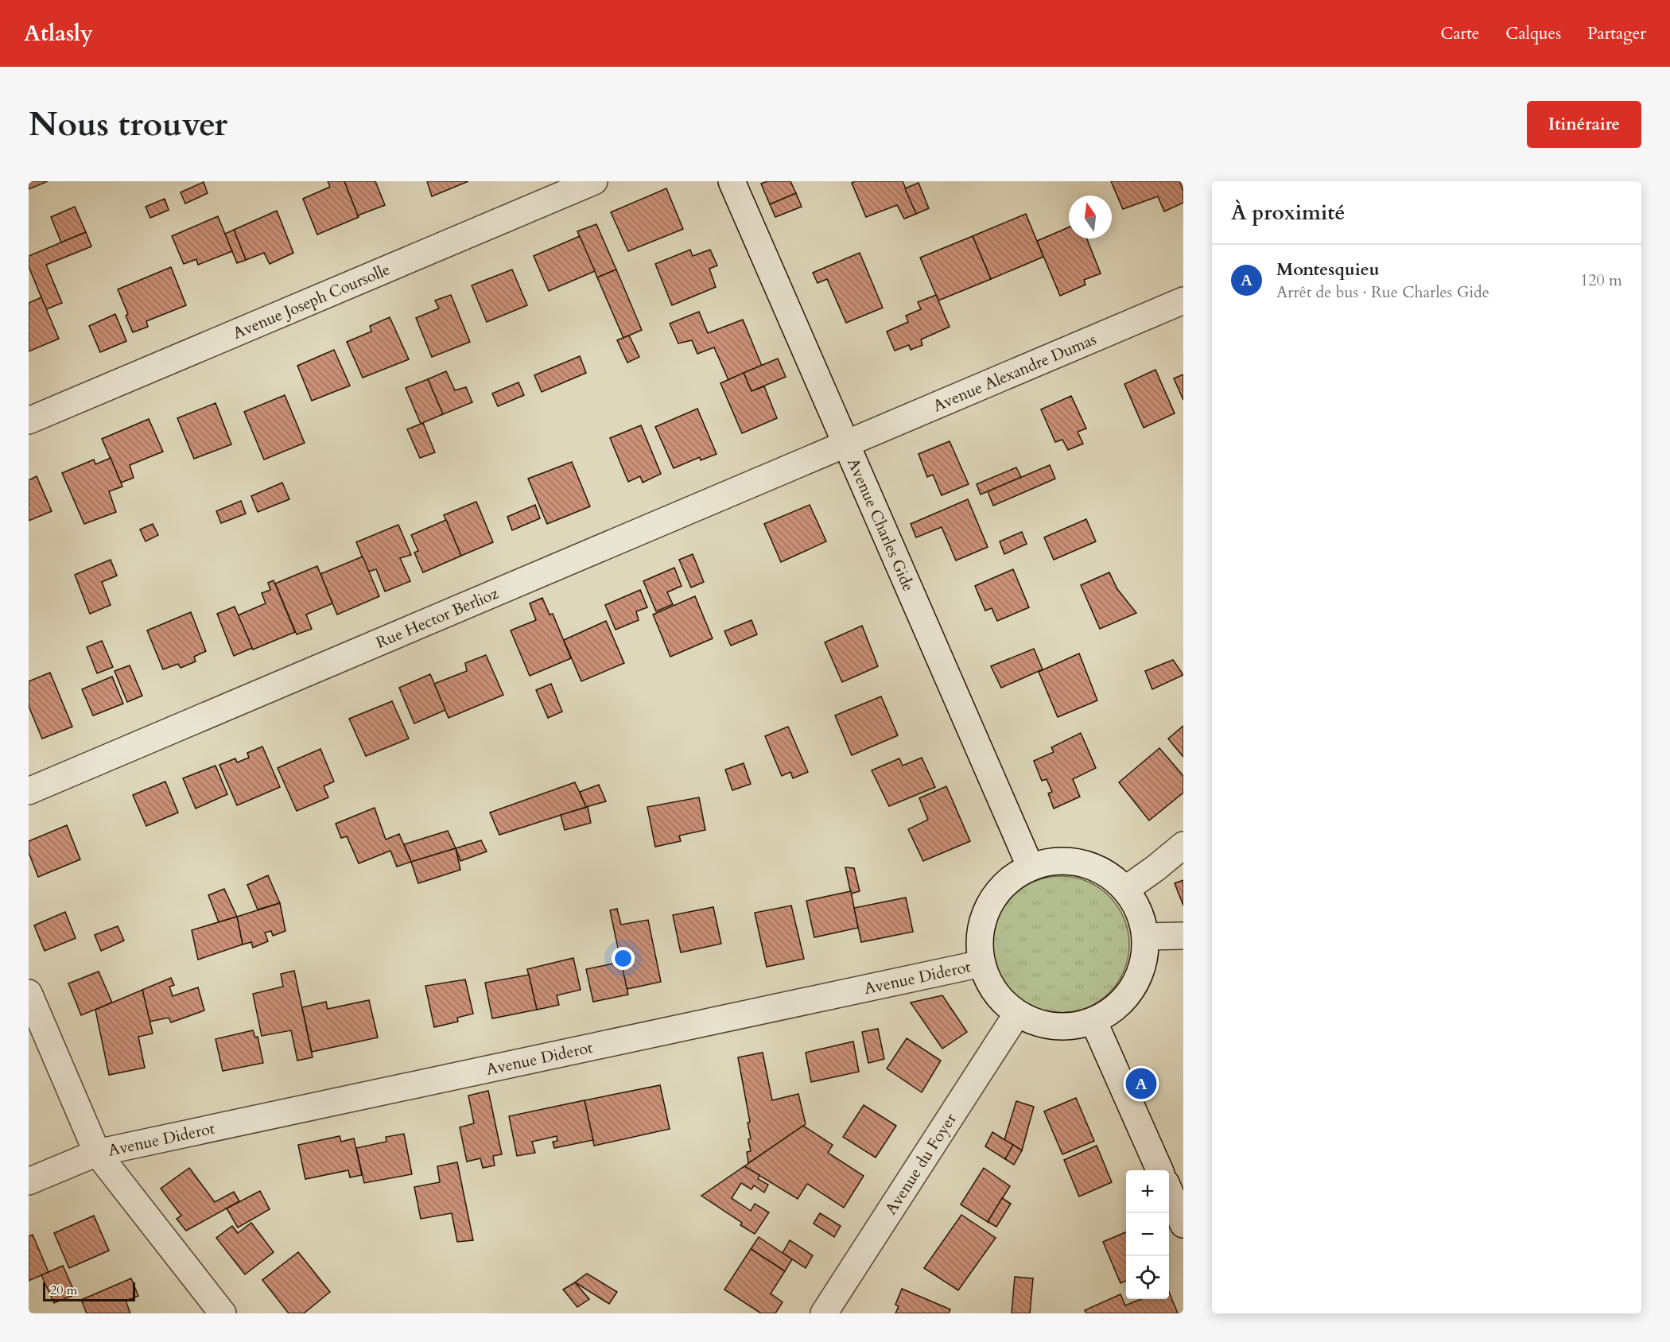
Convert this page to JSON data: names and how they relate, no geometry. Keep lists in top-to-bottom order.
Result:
{
  "streets": {
    "street": [
      "Avenue Joseph Coursolle",
      "Avenue Alexandre Dumas",
      "Avenue Charles Gide",
      "Rue Hector Berlioz",
      "Avenue Diderot",
      "Avenue du Foyer"
    ]
  },
  "crossings": [
    ["Avenue Alexandre Dumas", "Avenue Charles Gide"],
    ["Avenue Alexandre Dumas", "Rue Hector Berlioz"],
    ["Avenue Charles Gide", "Rue Hector Berlioz"],
    ["Avenue Charles Gide", "Avenue Diderot"],
    ["Avenue Charles Gide", "Avenue du Foyer"],
    ["Avenue Diderot", "Avenue du Foyer"]
  ],
  "scale_bar": "20 m",
  "north": "top",
  "page": {
    "header": "Atlasly",
    "nav": ["Carte", "Calques", "Partager"],
    "buttons": "Itinéraire",
    "title": "Nous trouver",
    "heading": "À proximité",
    "list": [
      {
        "mark": "A",
        "name": "Montesquieu",
        "note": "Arrêt de bus · Rue Charles Gide",
        "value": "120 m"
      }
    ],
    "pins": "A",
    "map_buttons": ["+", "−"],
    "scale": "20 m"
  }
}
